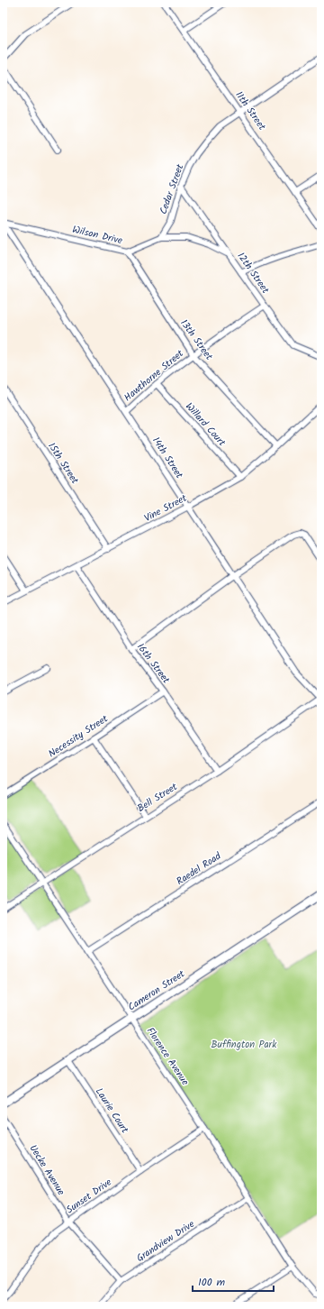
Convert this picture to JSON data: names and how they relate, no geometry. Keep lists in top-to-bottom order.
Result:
{
  "streets": {
    "main road": ["Cameron Street"],
    "street": [
      "11th Street",
      "Cedar Street",
      "Wilson Drive",
      "12th Street",
      "13th Street",
      "Hawthorne Street",
      "Willard Court",
      "14th Street",
      "15th Street",
      "Vine Street",
      "16th Street",
      "Necessity Street",
      "Bell Street",
      "Raedel Road",
      "Florence Avenue",
      "Laurie Court",
      "Uecke Avenue",
      "Sunset Drive",
      "Grandview Drive"
    ]
  },
  "crossings": [
    ["11th Street", "Cedar Street"],
    ["Cedar Street", "Wilson Drive"],
    ["Cedar Street", "12th Street"],
    ["Wilson Drive", "12th Street"],
    ["Wilson Drive", "13th Street"],
    ["Wilson Drive", "14th Street"],
    ["12th Street", "Hawthorne Street"],
    ["13th Street", "Hawthorne Street"],
    ["13th Street", "Vine Street"],
    ["Hawthorne Street", "Willard Court"],
    ["Hawthorne Street", "14th Street"],
    ["Willard Court", "Vine Street"],
    ["14th Street", "Vine Street"],
    ["14th Street", "Bell Street"],
    ["15th Street", "Vine Street"],
    ["Vine Street", "16th Street"],
    ["16th Street", "Necessity Street"],
    ["16th Street", "Bell Street"],
    ["Bell Street", "Florence Avenue"],
    ["Raedel Road", "Florence Avenue"],
    ["Cameron Street", "Florence Avenue"],
    ["Cameron Street", "Laurie Court"],
    ["Florence Avenue", "Sunset Drive"],
    ["Florence Avenue", "Grandview Drive"],
    ["Laurie Court", "Sunset Drive"],
    ["Uecke Avenue", "Sunset Drive"],
    ["Uecke Avenue", "Grandview Drive"]
  ],
  "parks": ["Buffington Park"],
  "scale_bar": "100 m"
}
